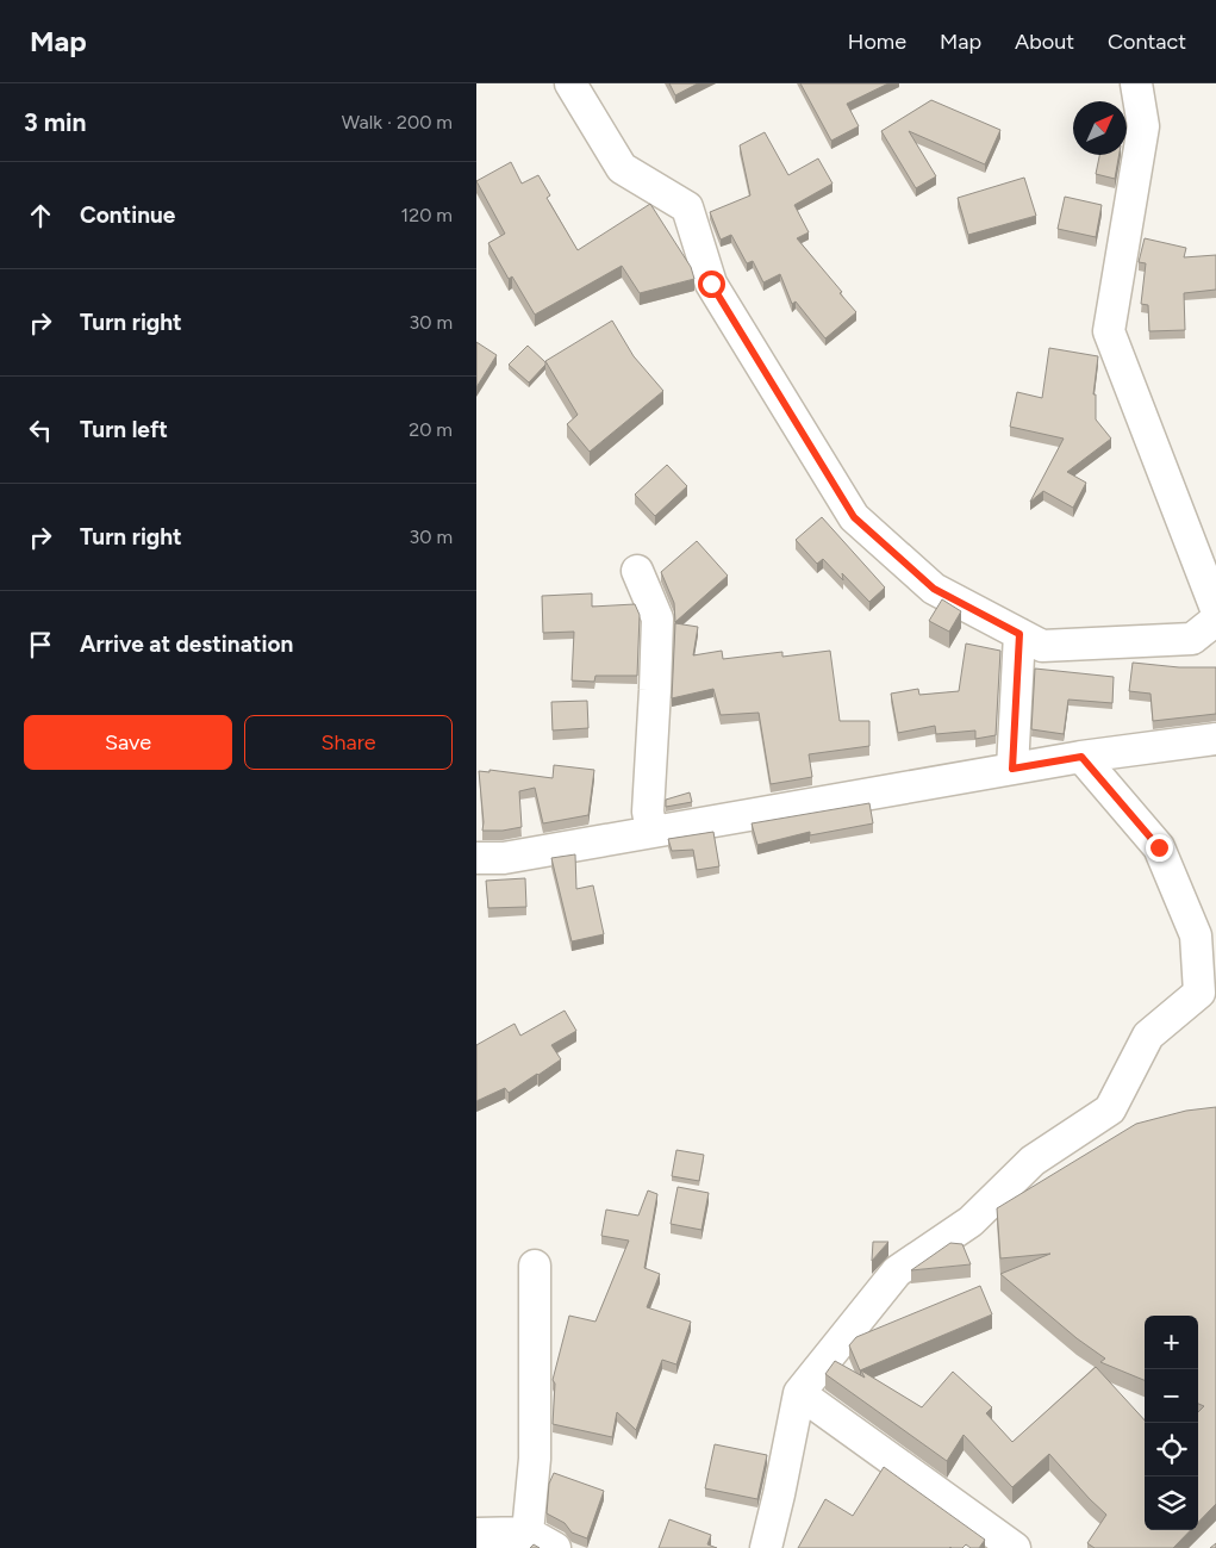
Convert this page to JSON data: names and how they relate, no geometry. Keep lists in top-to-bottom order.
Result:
{
  "north": "top right",
  "page": {
    "header": "Map",
    "nav": [
      "Home",
      "Map",
      "About",
      "Contact"
    ],
    "heading": ["3 min", "Walk · 200 m"],
    "list": [
      ["Continue", "120 m"],
      ["Turn right", "30 m"],
      ["Turn left", "20 m"],
      ["Turn right", "30 m"],
      "Arrive at destination"
    ],
    "buttons": ["Save", "Share"],
    "map_buttons": ["+", "−"]
  }
}
